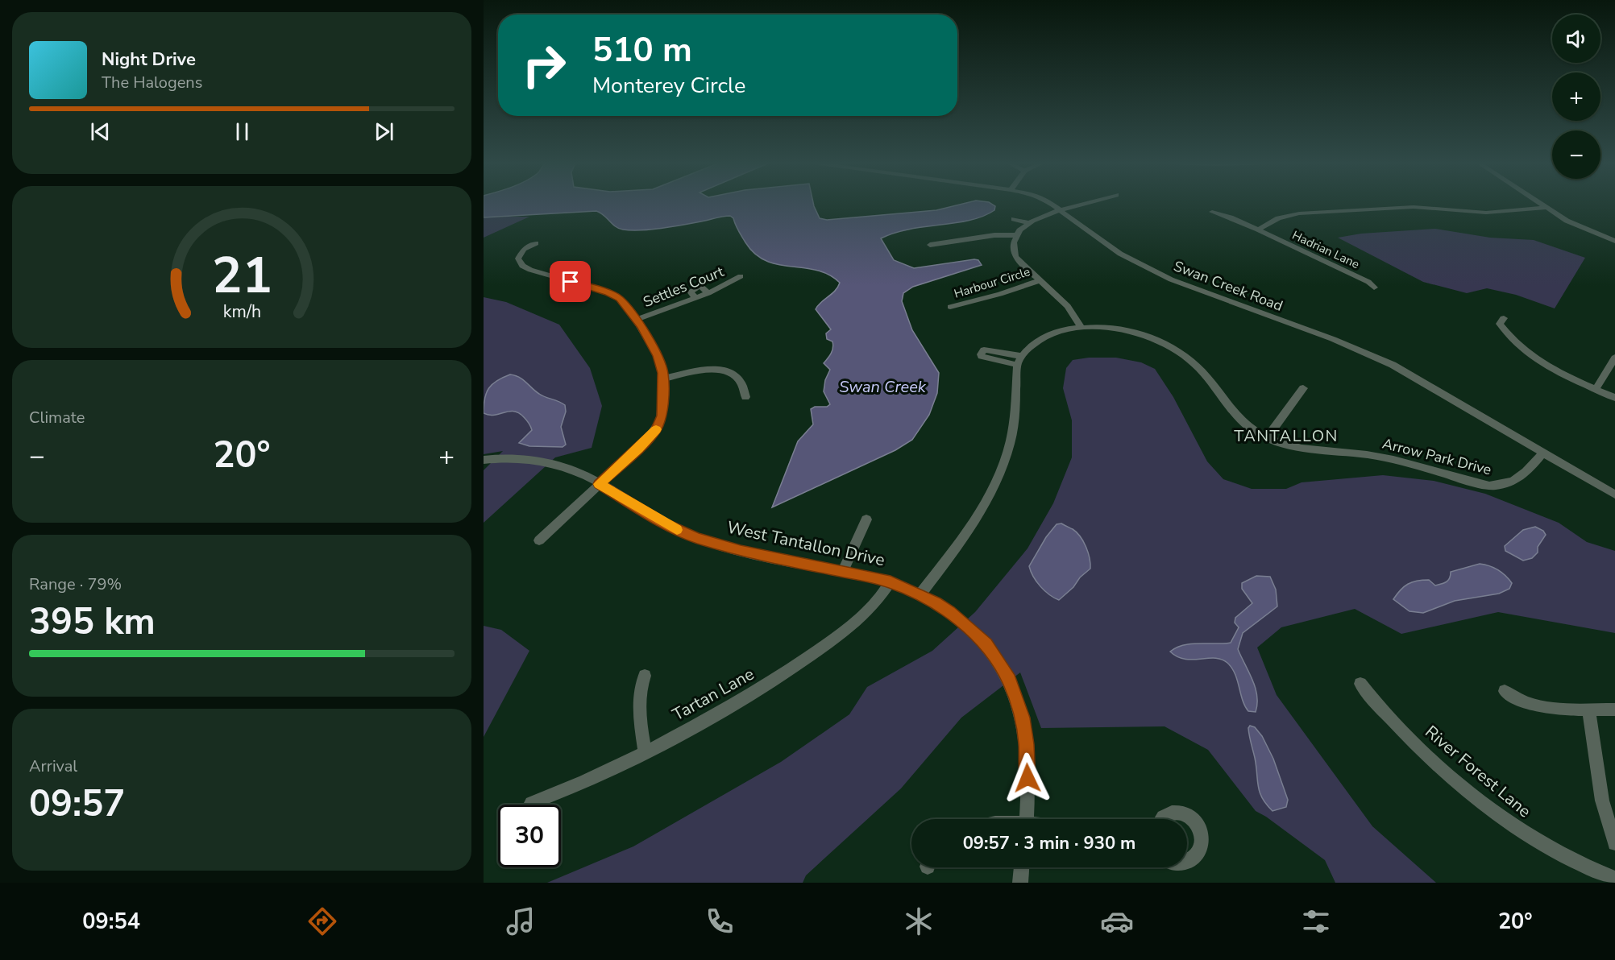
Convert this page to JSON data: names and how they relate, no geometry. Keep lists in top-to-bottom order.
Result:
{
  "streets": {
    "street": [
      "Hadrian Lane",
      "Harbour Circle",
      "Swan Creek Road",
      "Settles Court",
      "Arrow Park Drive",
      "West Tantallon Drive",
      "Tartan Lane",
      "River Forest Lane"
    ]
  },
  "crossings": [
    ["Swan Creek Road", "Arrow Park Drive"],
    ["Arrow Park Drive", "West Tantallon Drive"],
    ["West Tantallon Drive", "Tartan Lane"]
  ],
  "districts": ["TANTALLON"],
  "water": ["Swan Creek"],
  "page": {
    "map_buttons": ["+", "−"],
    "turn": ["510 m", "Monterey Circle"],
    "song": ["Night Drive", "The Halogens"],
    "tile": [
      "Climate",
      ["Range · 79%", "395 km"],
      ["Arrival", "09:57"]
    ],
    "heat": ["−", "20°", "+"],
    "limit": "30",
    "trip": "09:57 · 3 min · 930 m",
    "tabs": ["09:54", "20°"],
    "gauge": ["21", "km/h"]
  }
}
